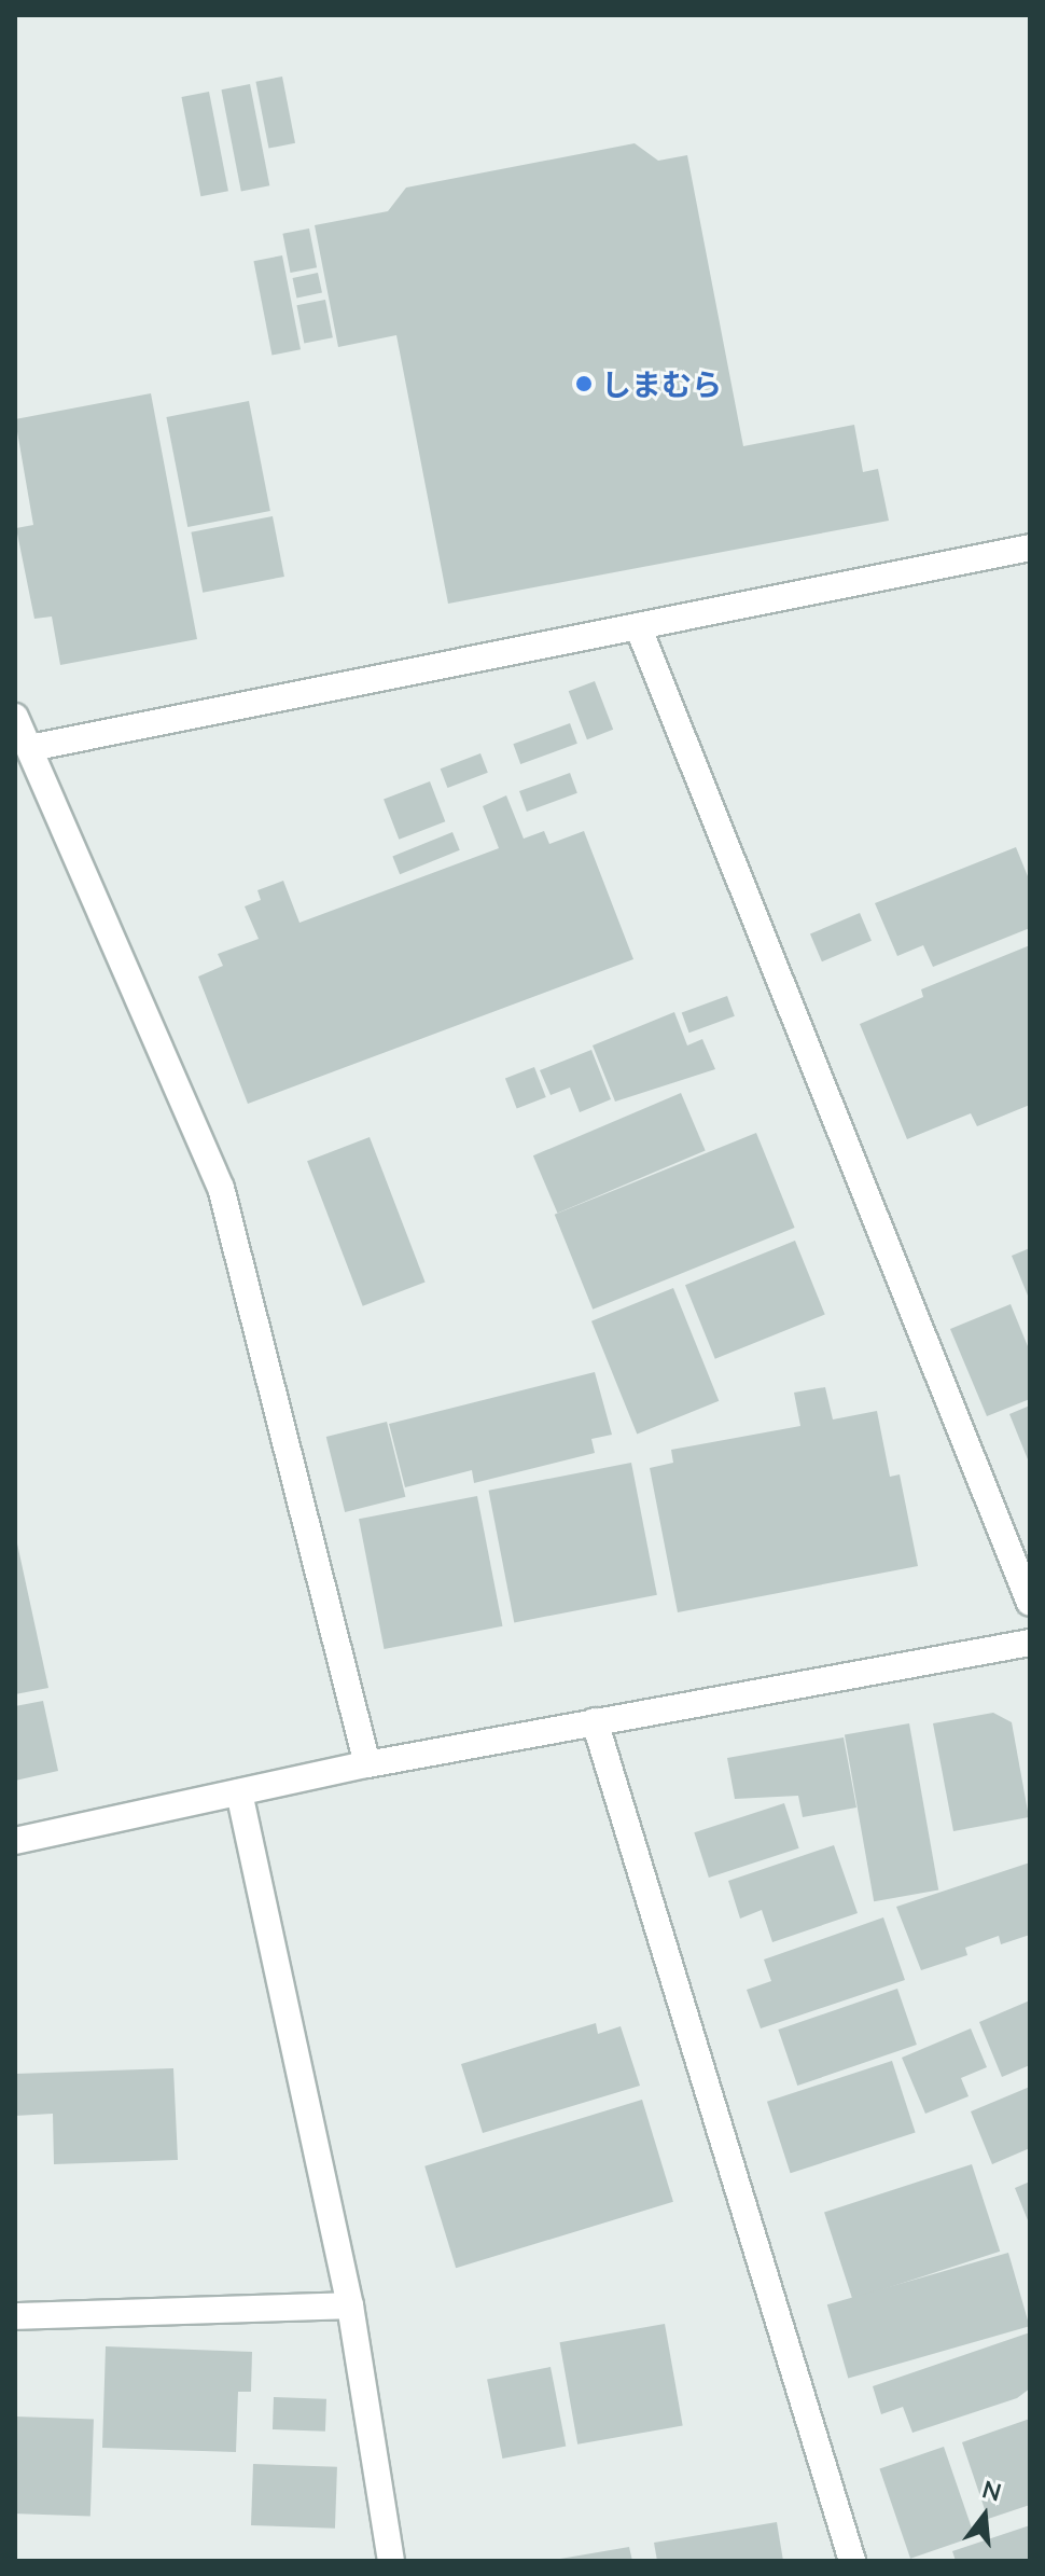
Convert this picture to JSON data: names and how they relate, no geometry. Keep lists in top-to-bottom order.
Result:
{
  "places": ["しまむら"],
  "north": "top"
}
